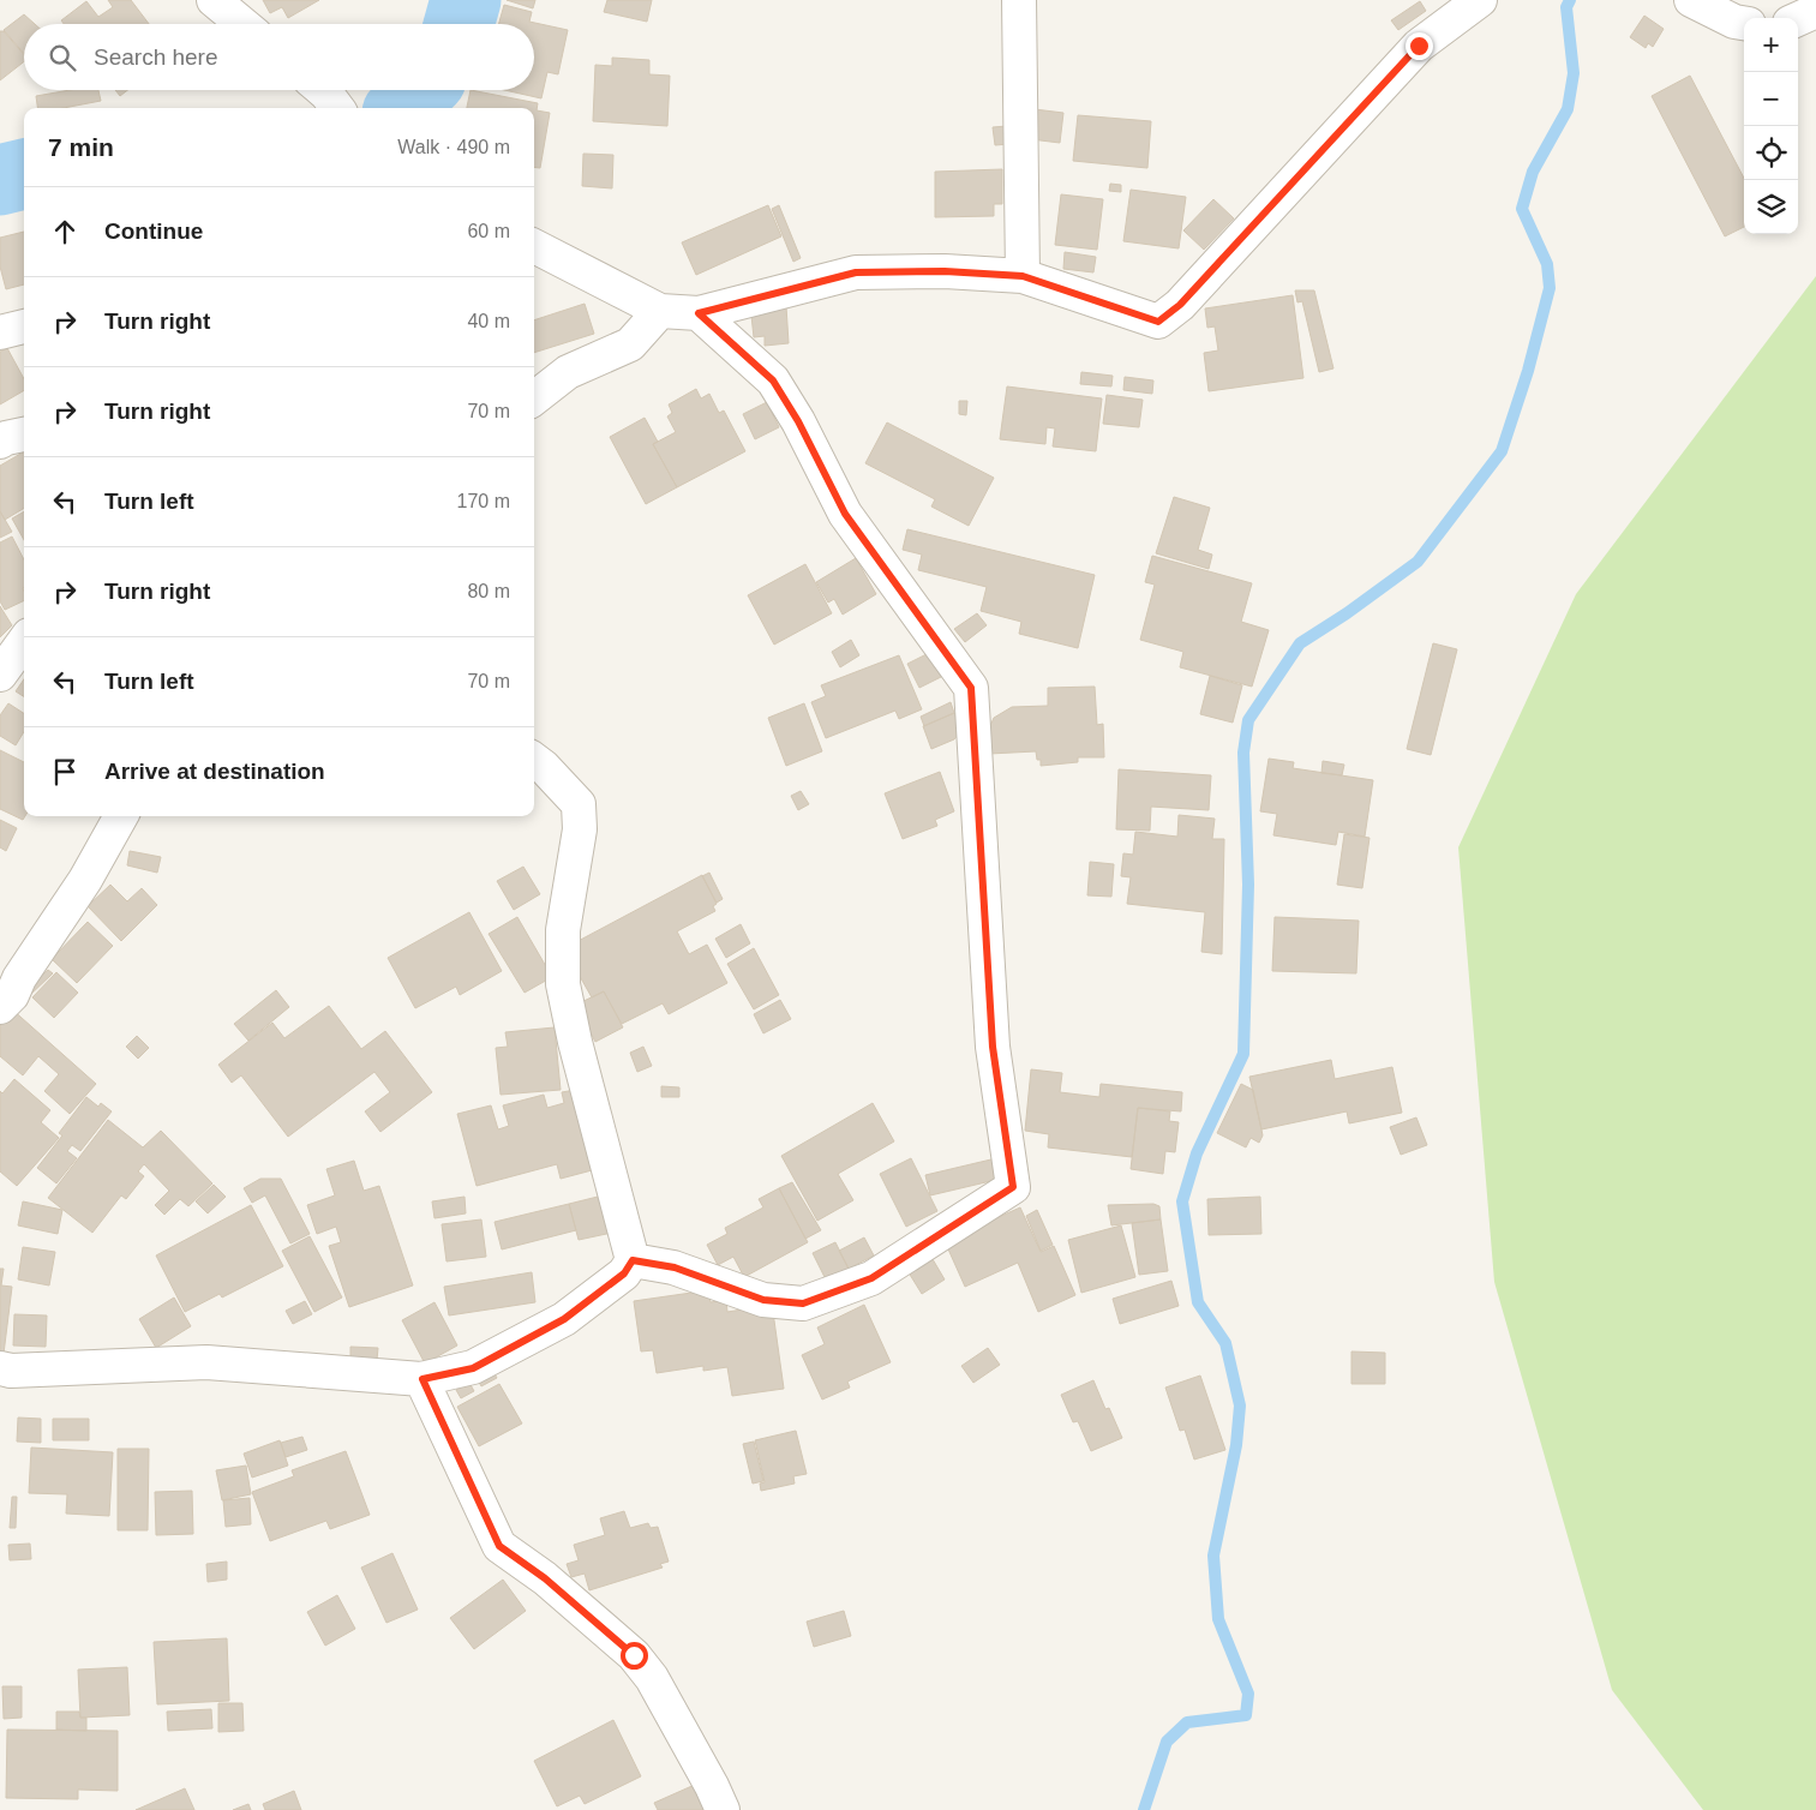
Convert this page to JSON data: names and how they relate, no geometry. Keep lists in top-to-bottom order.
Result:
{
  "page": {
    "map_buttons": ["+", "−"],
    "search": "Search here",
    "heading": ["7 min", "Walk · 490 m"],
    "list": [
      ["Continue", "60 m"],
      ["Turn right", "40 m"],
      ["Turn right", "70 m"],
      ["Turn left", "170 m"],
      ["Turn right", "80 m"],
      ["Turn left", "70 m"],
      "Arrive at destination"
    ]
  }
}
